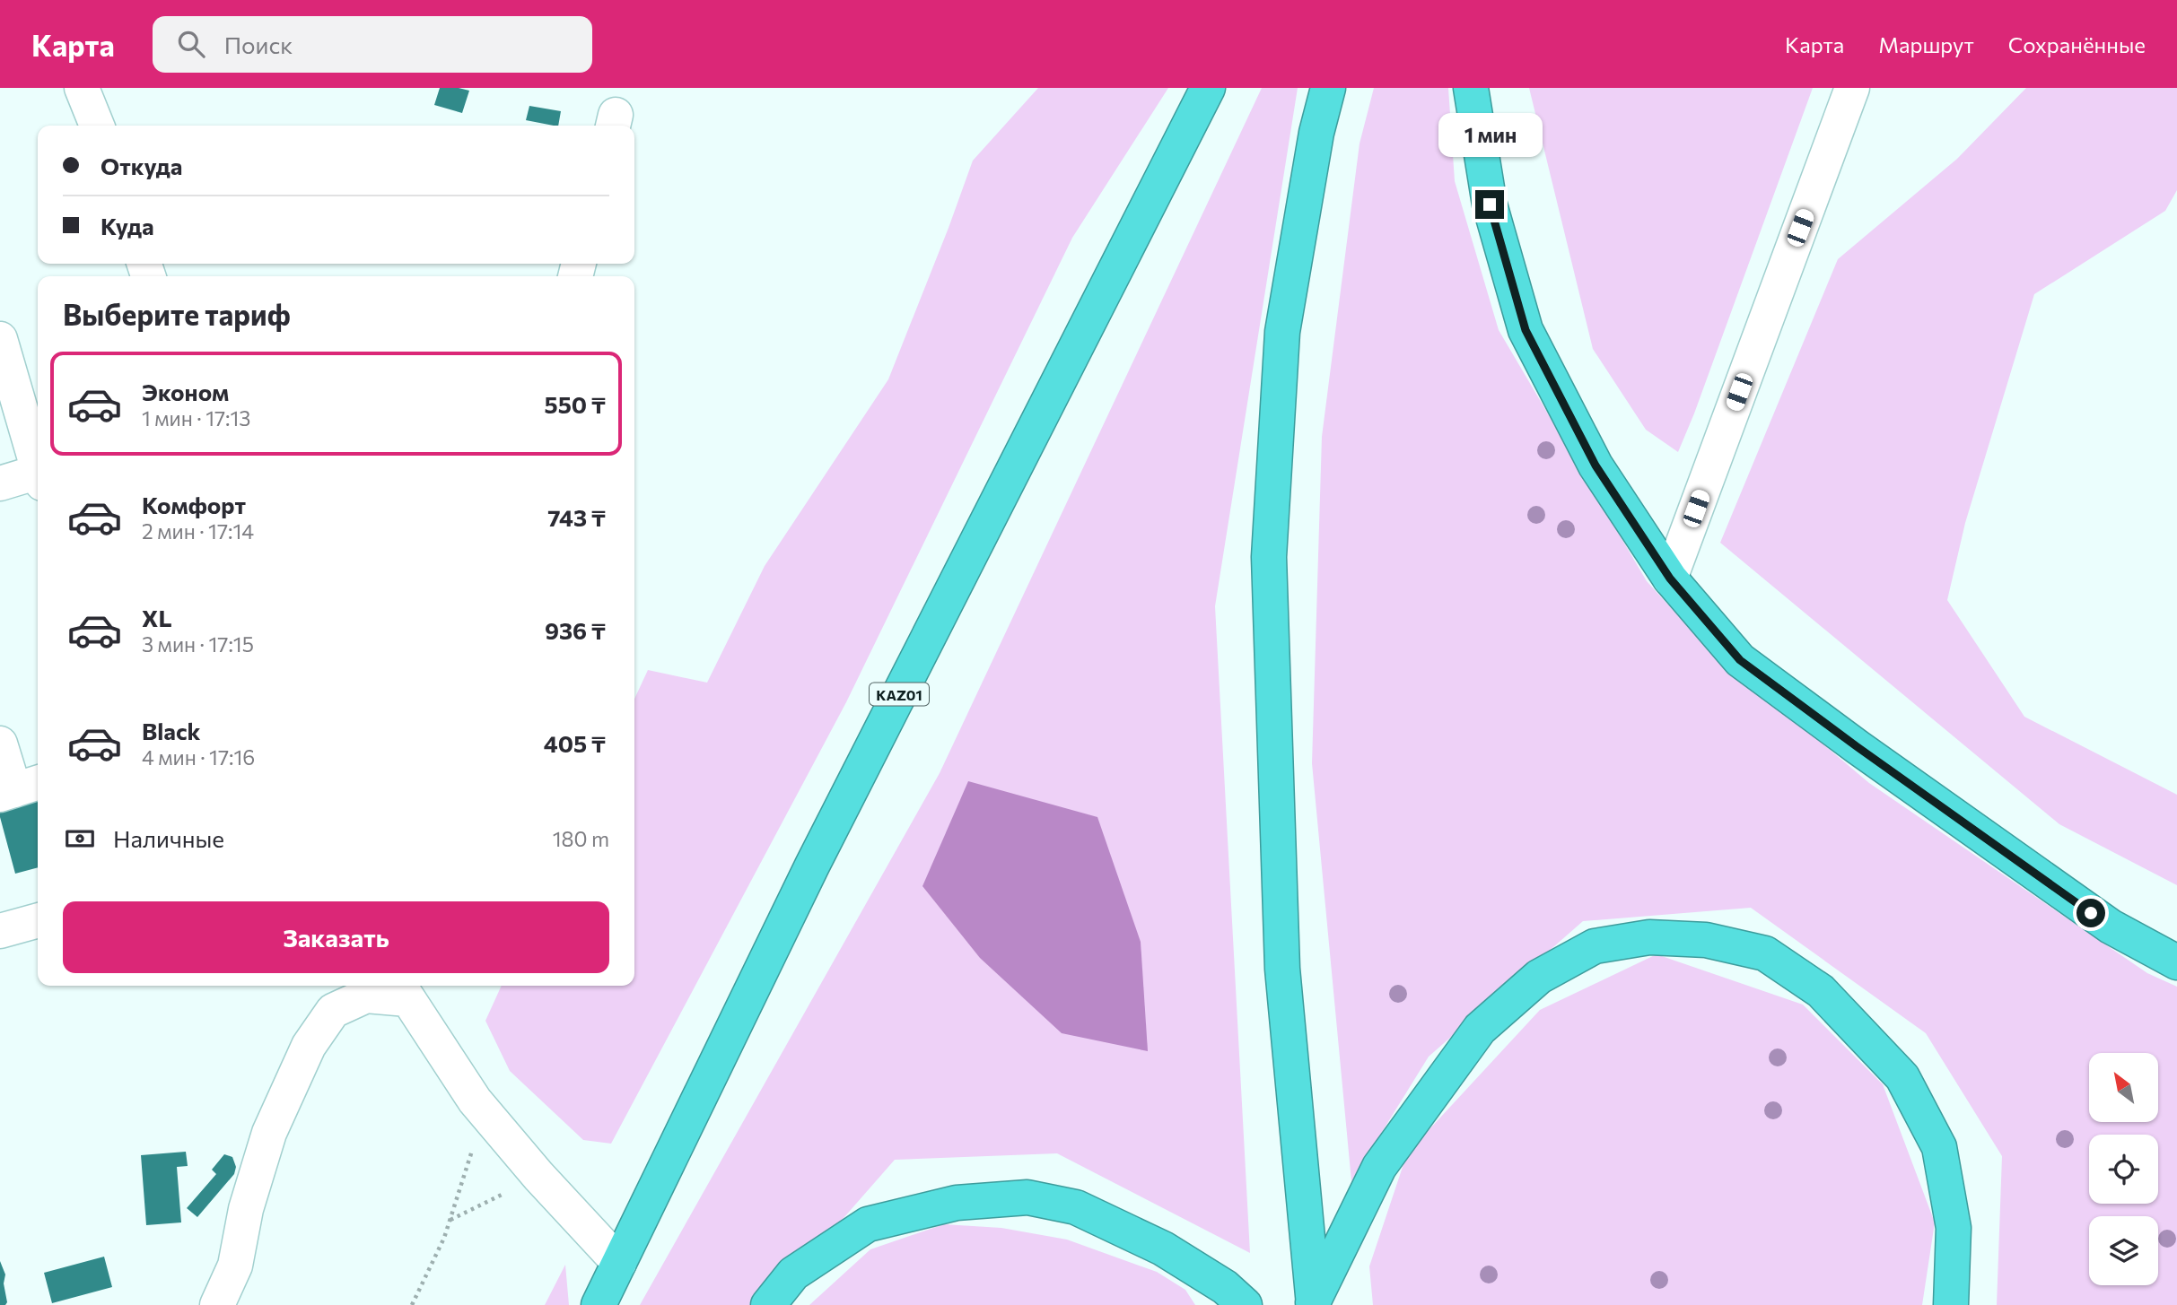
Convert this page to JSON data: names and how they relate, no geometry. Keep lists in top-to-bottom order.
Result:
{
  "streets": {
    "highway": ["KАZ01"]
  },
  "north": "top left",
  "page": {
    "header": "Карта",
    "search": "Поиск",
    "nav": ["Карта", "Маршрут", "Сохранённые"],
    "bubble": "1 мин",
    "banner": ["Откуда", "Куда"],
    "heading": "Выберите тариф",
    "list": [
      {
        "name": "Эконом",
        "note": "1 мин · 17:13",
        "value": "550 ₸"
      },
      {
        "name": "Комфорт",
        "note": "2 мин · 17:14",
        "value": "743 ₸"
      },
      {
        "name": "XL",
        "note": "3 мин · 17:15",
        "value": "936 ₸"
      },
      {
        "name": "Black",
        "note": "4 мин · 17:16",
        "value": "405 ₸"
      }
    ],
    "pay": ["Наличные", "180 m"],
    "buttons": "Заказать"
  }
}
